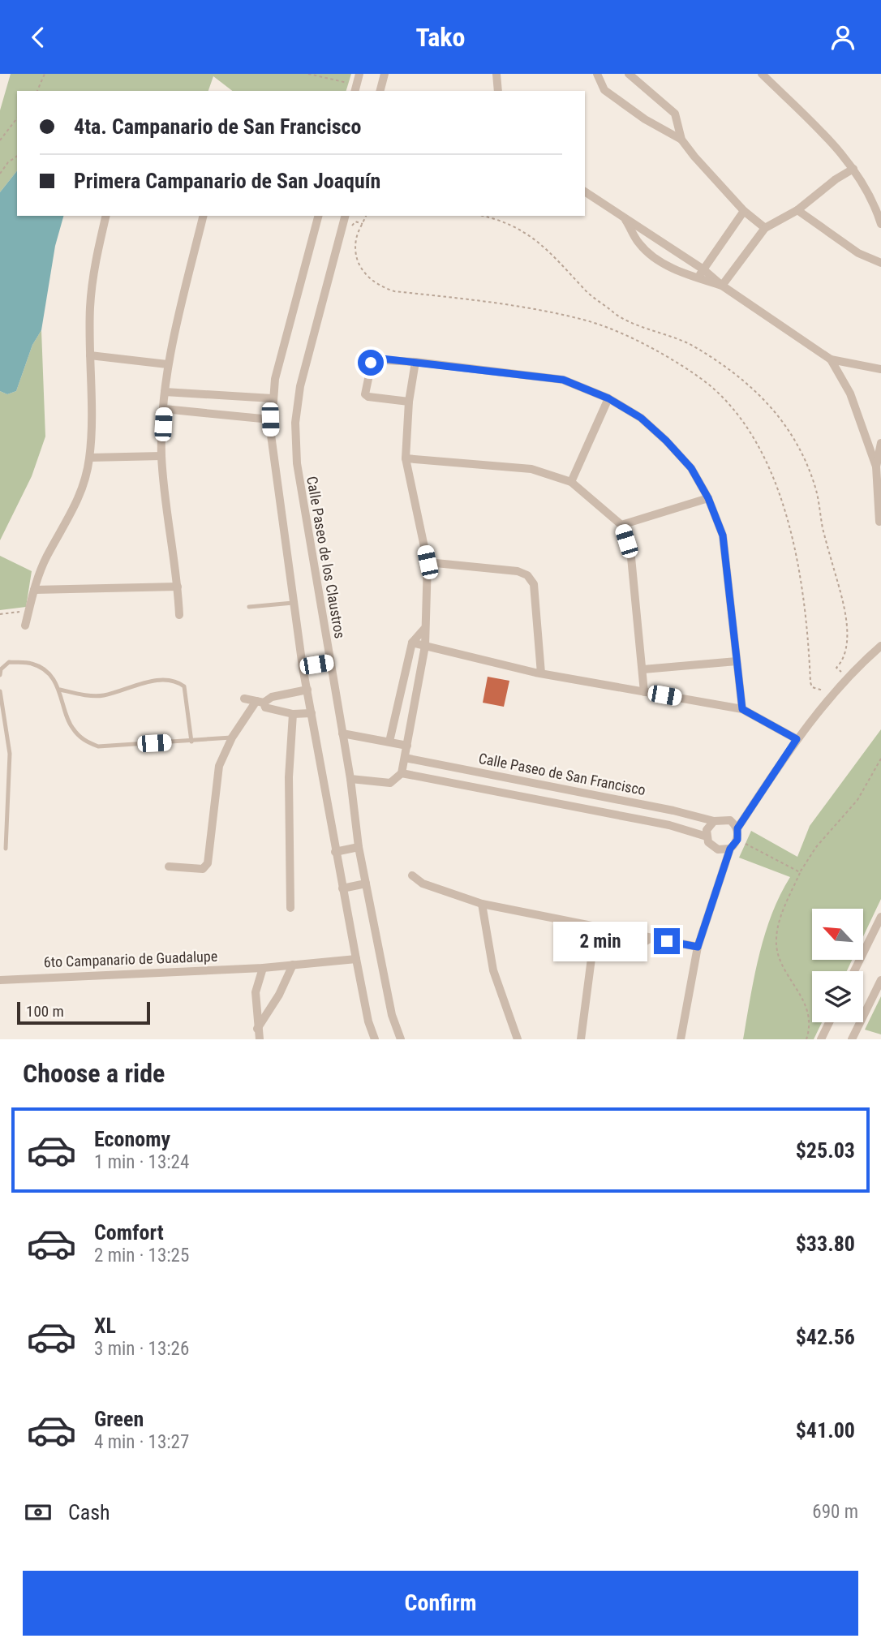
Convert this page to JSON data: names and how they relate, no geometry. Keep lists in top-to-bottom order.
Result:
{
  "streets": {
    "street": ["Calle Paseo de los Claustros", "Calle Paseo de San Francisco", "6to Campanario de Guadalupe"]
  },
  "scale_bar": "100 m",
  "north": "top left",
  "page": {
    "header": "Tako",
    "banner": ["4ta. Campanario de San Francisco", "Primera Campanario de San Joaquín"],
    "bubble": "2 min",
    "scale": "100 m",
    "heading": "Choose a ride",
    "list": [
      {
        "name": "Economy",
        "note": "1 min · 13:24",
        "value": "$25.03"
      },
      {
        "name": "Comfort",
        "note": "2 min · 13:25",
        "value": "$33.80"
      },
      {
        "name": "XL",
        "note": "3 min · 13:26",
        "value": "$42.56"
      },
      {
        "name": "Green",
        "note": "4 min · 13:27",
        "value": "$41.00"
      }
    ],
    "pay": ["Cash", "690 m"],
    "buttons": "Confirm"
  }
}
